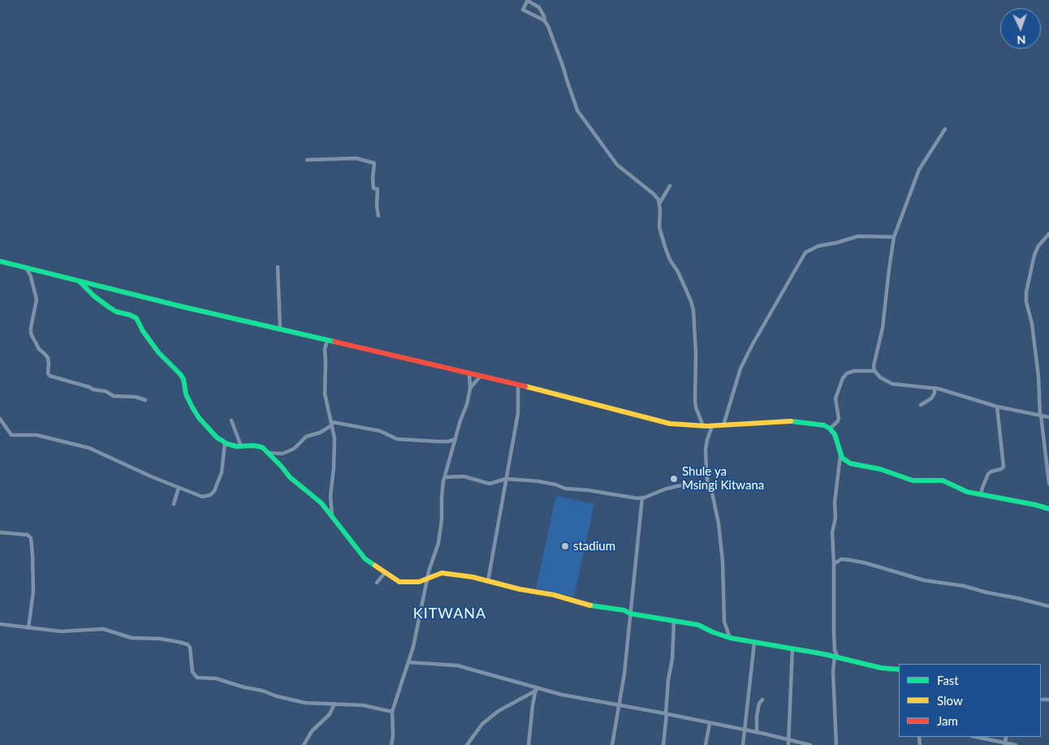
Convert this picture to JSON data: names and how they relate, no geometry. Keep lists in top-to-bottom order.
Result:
{
  "districts": ["KITWANA"],
  "places": ["Shule ya Msingi Kitwana", "stadium"],
  "legend": ["Fast", "Slow", "Jam"],
  "north": "bottom"
}
